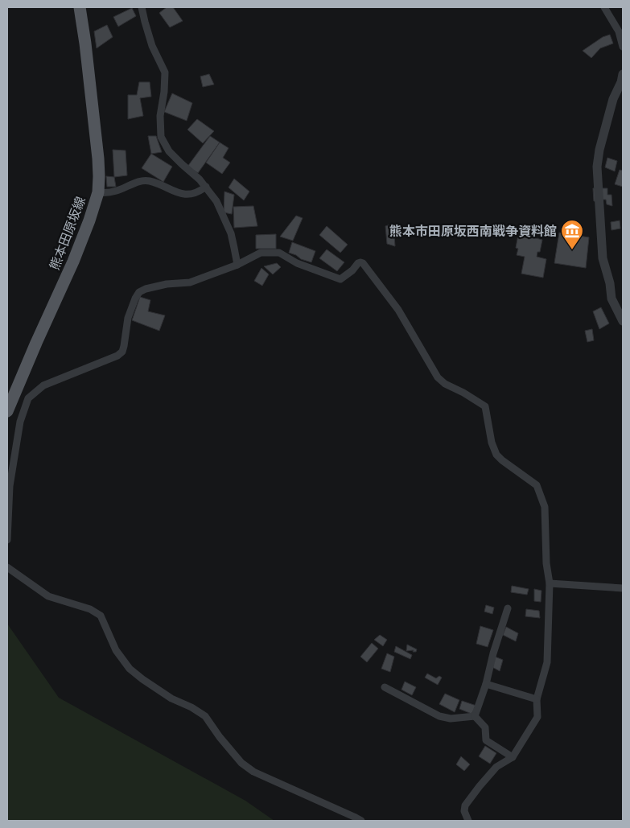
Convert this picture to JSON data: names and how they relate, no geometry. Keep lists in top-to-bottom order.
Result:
{
  "streets": {
    "main road": ["熊本田原坂線"]
  },
  "places": {
    "museum": ["熊本市田原坂西南戦争資料館"]
  }
}
